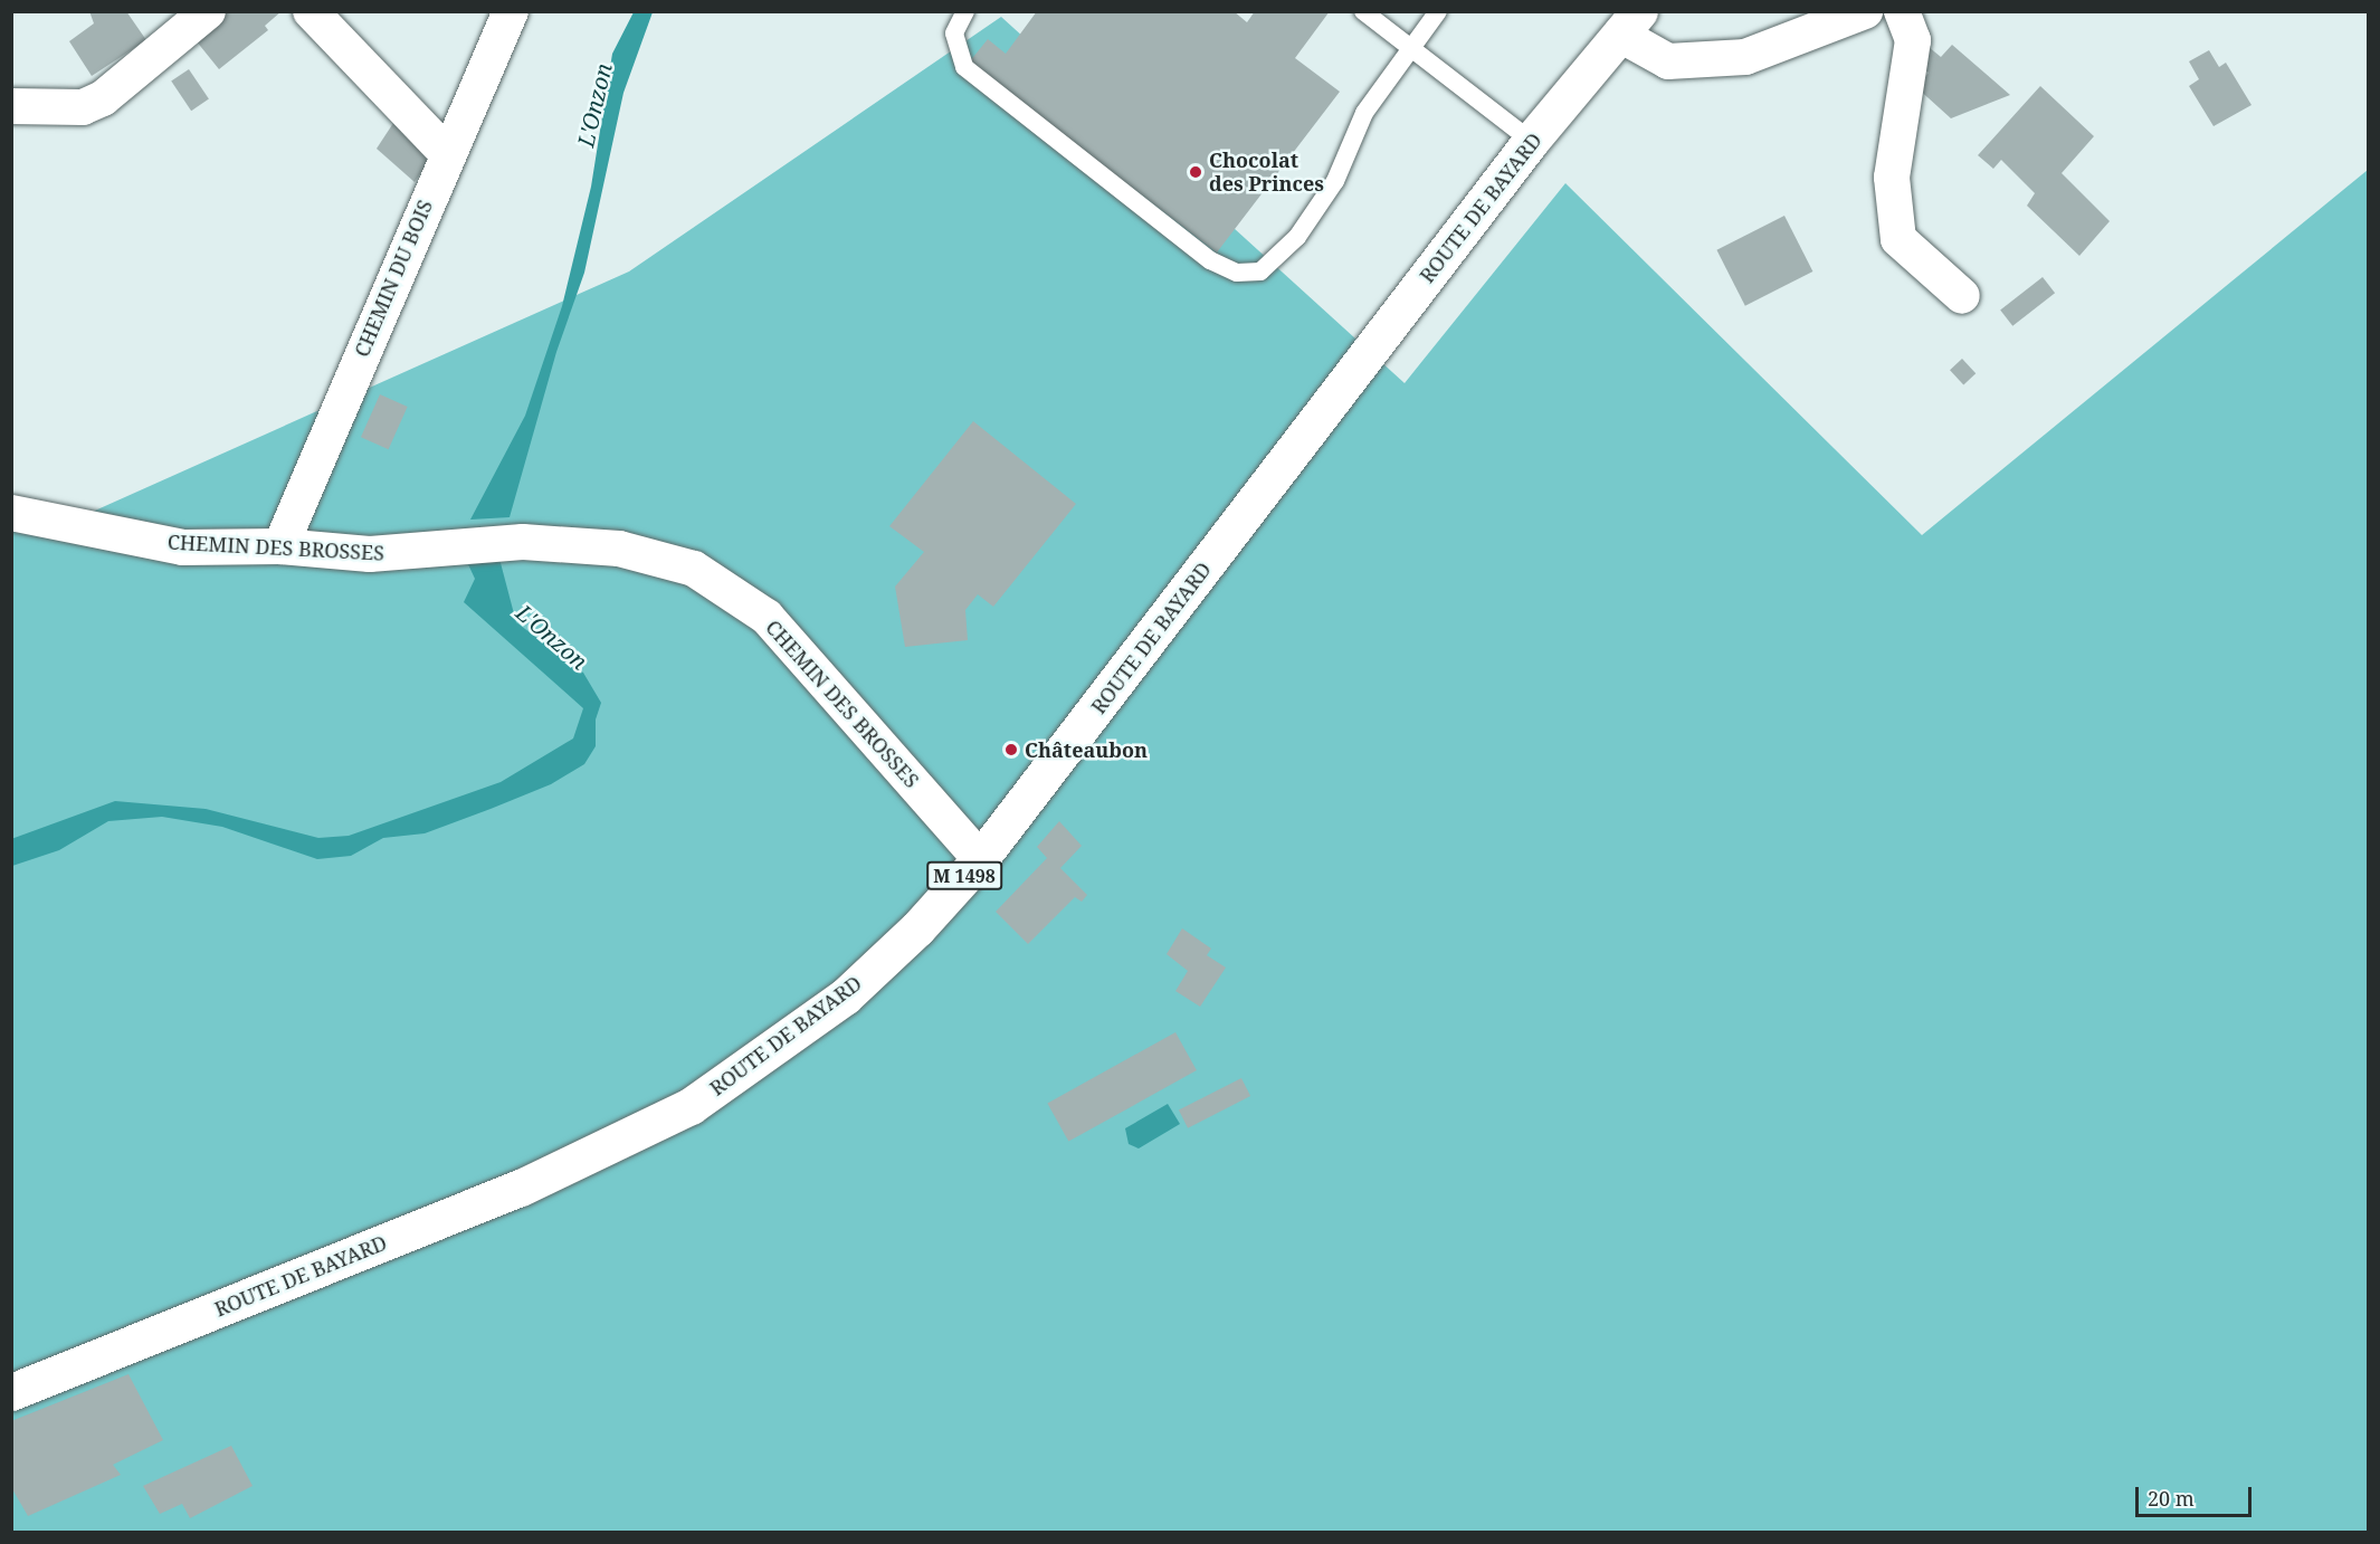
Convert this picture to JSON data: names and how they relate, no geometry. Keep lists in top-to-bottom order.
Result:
{
  "streets": {
    "main road": ["ROUTE DE BAYARD", "M 1498"],
    "street": ["CHEMIN DU BOIS", "CHEMIN DES BROSSES"]
  },
  "crossings": [
    ["ROUTE DE BAYARD", "CHEMIN DES BROSSES"],
    ["CHEMIN DU BOIS", "CHEMIN DES BROSSES"]
  ],
  "water": ["L'Onzon"],
  "places": ["Chocolat des Princes", "Châteaubon"],
  "scale_bar": "20 m"
}
